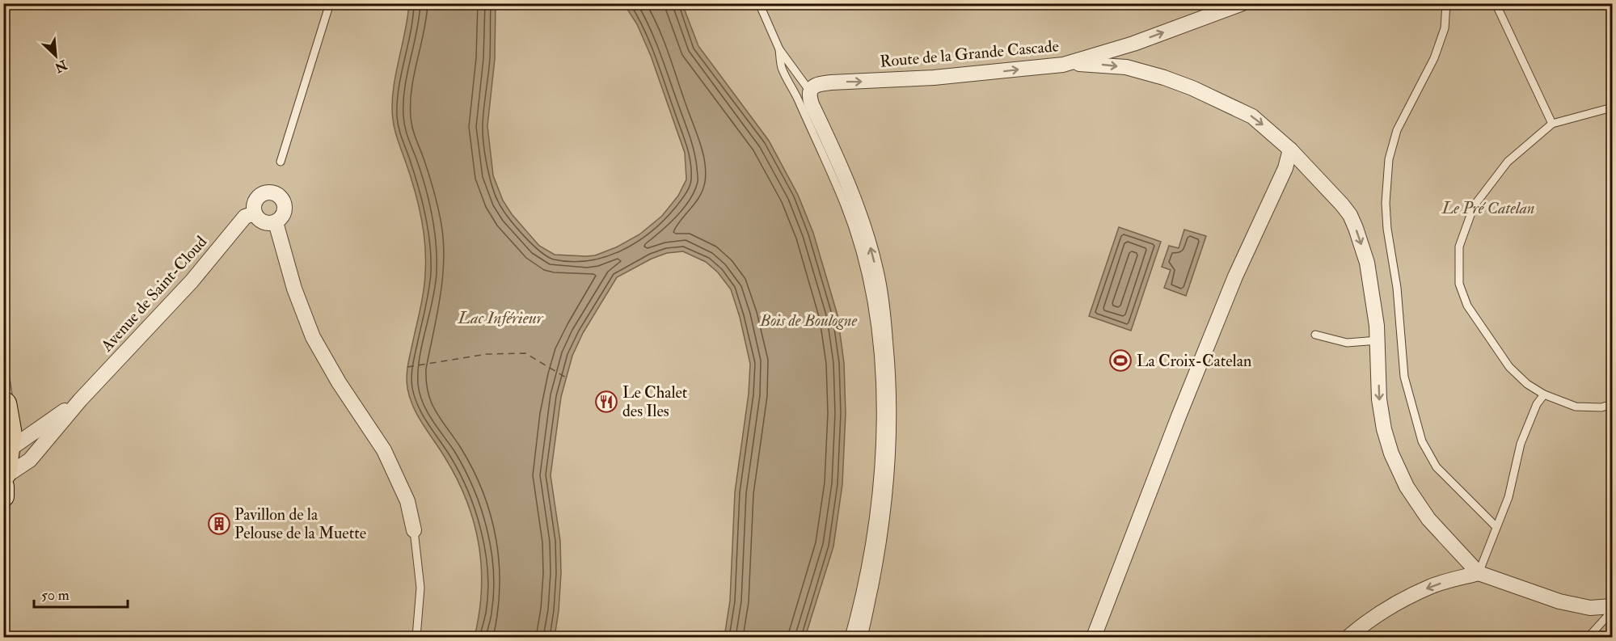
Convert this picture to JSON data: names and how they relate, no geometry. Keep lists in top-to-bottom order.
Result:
{
  "streets": {
    "street": ["Route de la Grande Cascade", "Avenue de Saint-Cloud"]
  },
  "one_way": ["Route de la Grande Cascade"],
  "water": ["Lac Inférieur"],
  "parks": ["Le Pré Catelan", "Bois de Boulogne"],
  "places": {
    "sports": ["La Croix-Catelan"],
    "restaurant": ["Le Chalet des Iles"],
    "building": ["Pavillon de la Pelouse de la Muette"]
  },
  "scale_bar": "50 m",
  "north": "bottom right"
}
